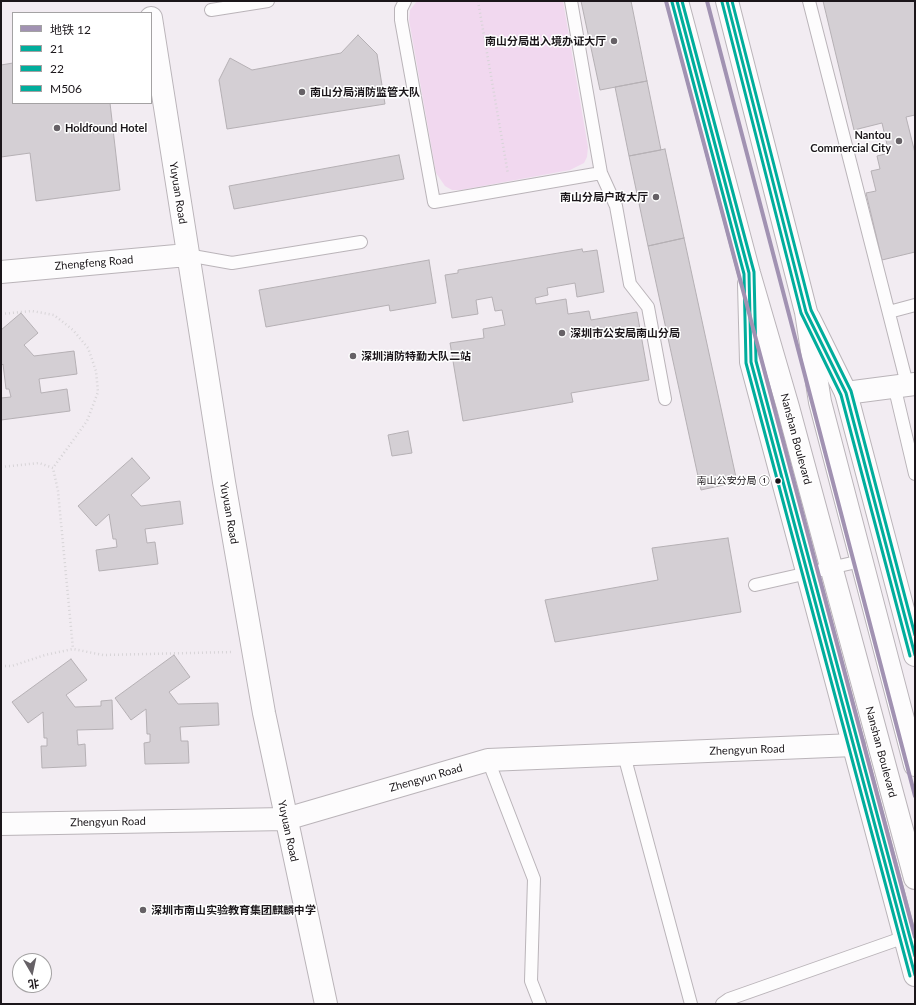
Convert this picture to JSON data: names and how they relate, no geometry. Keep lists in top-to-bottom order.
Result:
{
  "streets": {
    "street": [
      "Yuyuan Road",
      "Zhengfeng Road",
      "Nanshan Boulevard",
      "Zhengyun Road"
    ]
  },
  "crossings": [
    ["Yuyuan Road", "Zhengfeng Road"],
    ["Yuyuan Road", "Zhengyun Road"]
  ],
  "places": [
    "南山分局出入境办证大厅",
    "南山分局消防监管大队",
    "Holdfound Hotel",
    "Nantou Commercial City",
    "南山分局户政大厅",
    "深圳市公安局南山分局",
    "深圳消防特勤大队二站",
    "南山公安分局 ①",
    "深圳市南山实验教育集团麒麟中学"
  ],
  "lines": [
    "metro line 12",
    "transit line 21",
    "transit line M506",
    "transit line 22"
  ],
  "legend": [
    "地铁 12",
    "21",
    "22",
    "M506"
  ],
  "north": "bottom"
}
